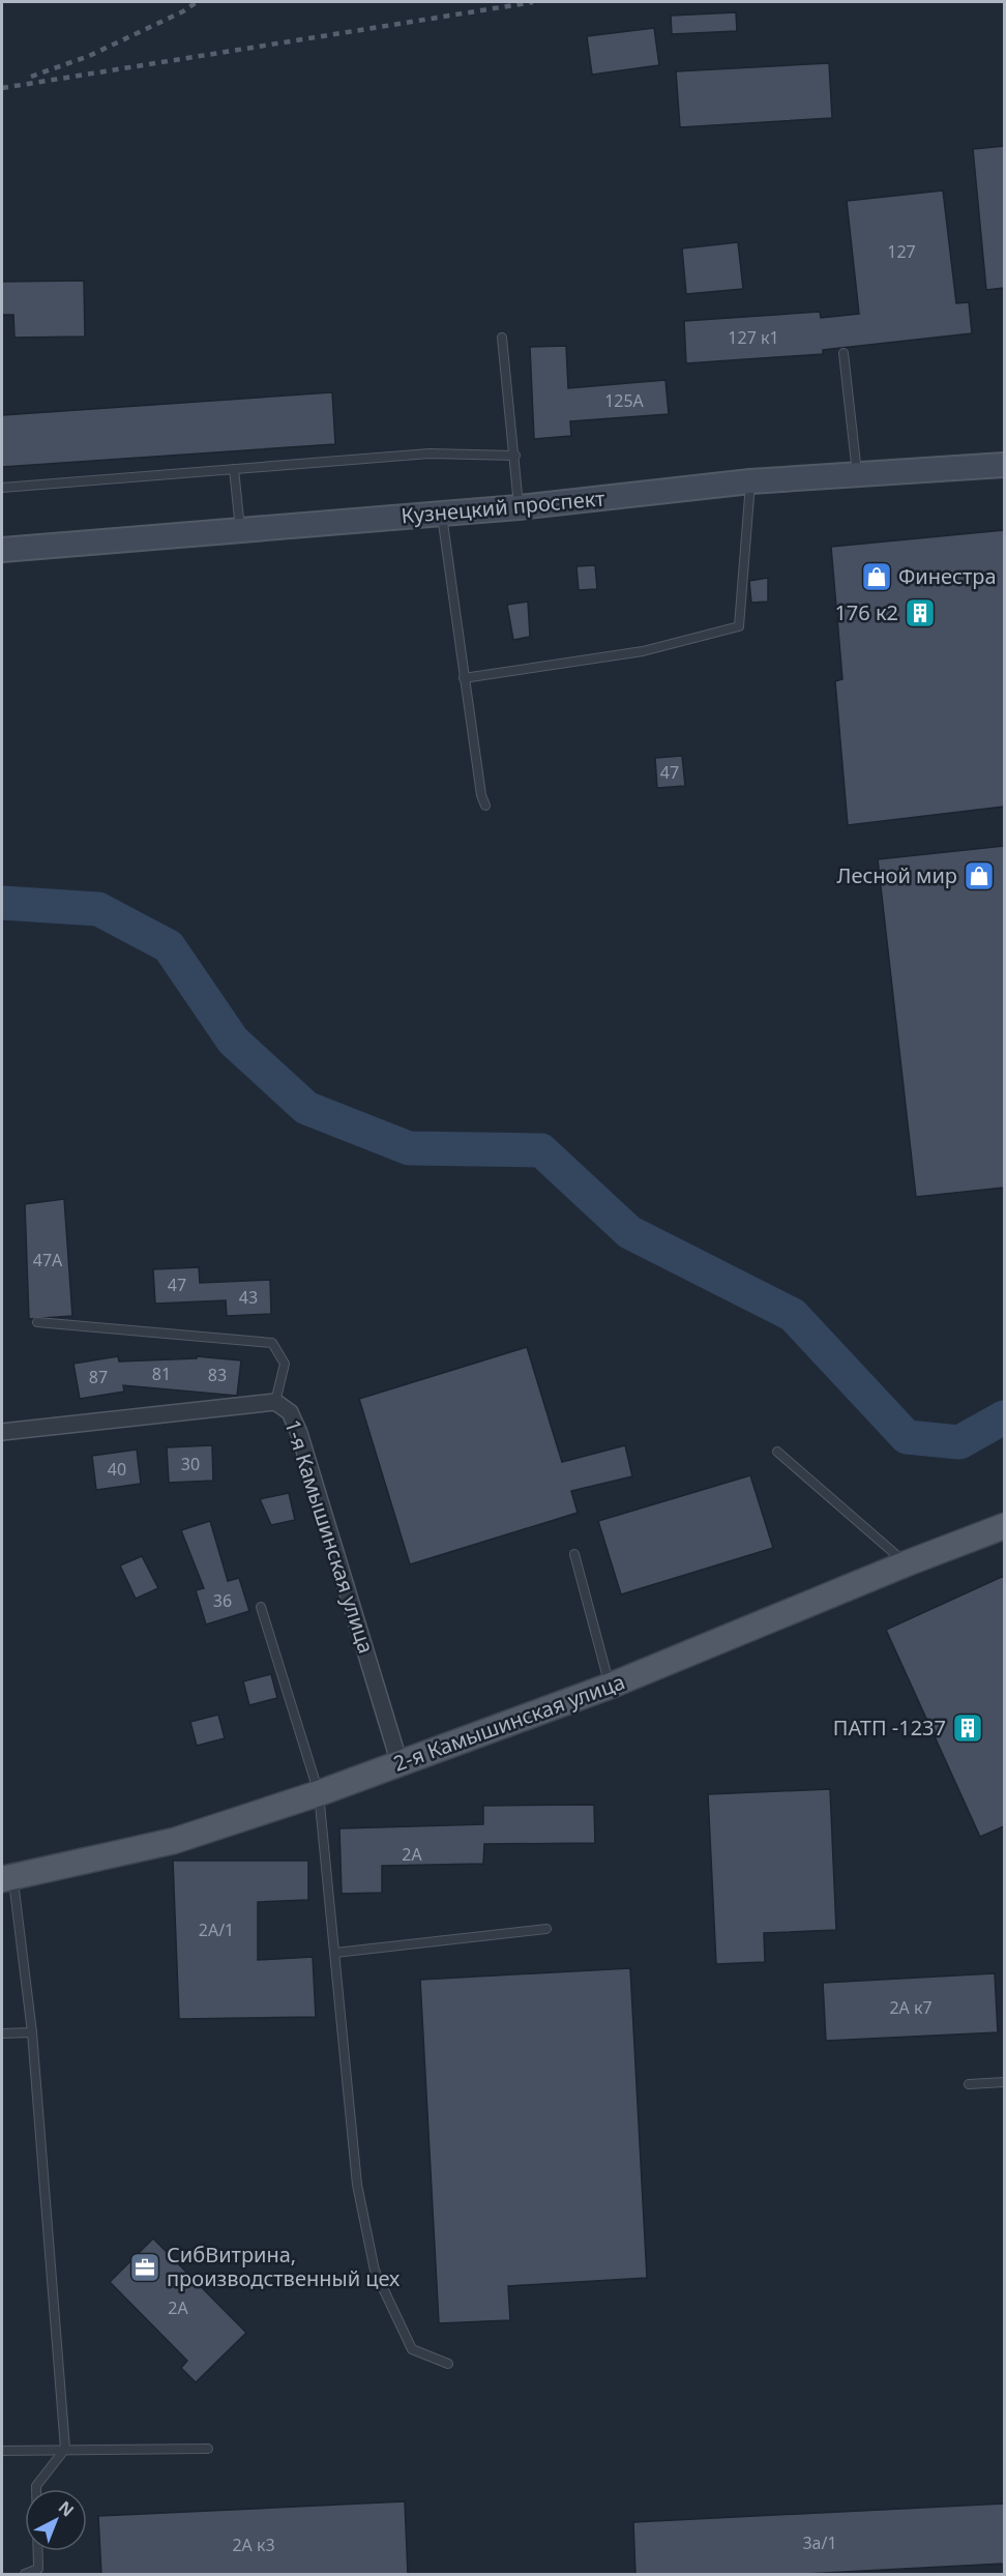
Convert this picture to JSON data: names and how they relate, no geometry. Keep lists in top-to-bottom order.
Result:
{
  "streets": {
    "main road": ["2-я Камышинская улица"],
    "street": ["Кузнецкий проспект", "1-я Камышинская улица"]
  },
  "crossings": [
    ["1-я Камышинская улица", "2-я Камышинская улица"]
  ],
  "places": {
    "shop": ["Финестра", "Лесной мир"],
    "building": ["176 к2", "ПАТП -1237"],
    "office": ["СибВитрина, производственный цех"]
  },
  "house_numbers": [
    "127",
    "127 к1",
    "125А",
    "47",
    "47А",
    "47",
    "43",
    "81",
    "83",
    "87",
    "30",
    "40",
    "36",
    "2А",
    "2А/1",
    "2А к7",
    "2А",
    "3а/1",
    "2А к3"
  ],
  "north": "top right"
}
